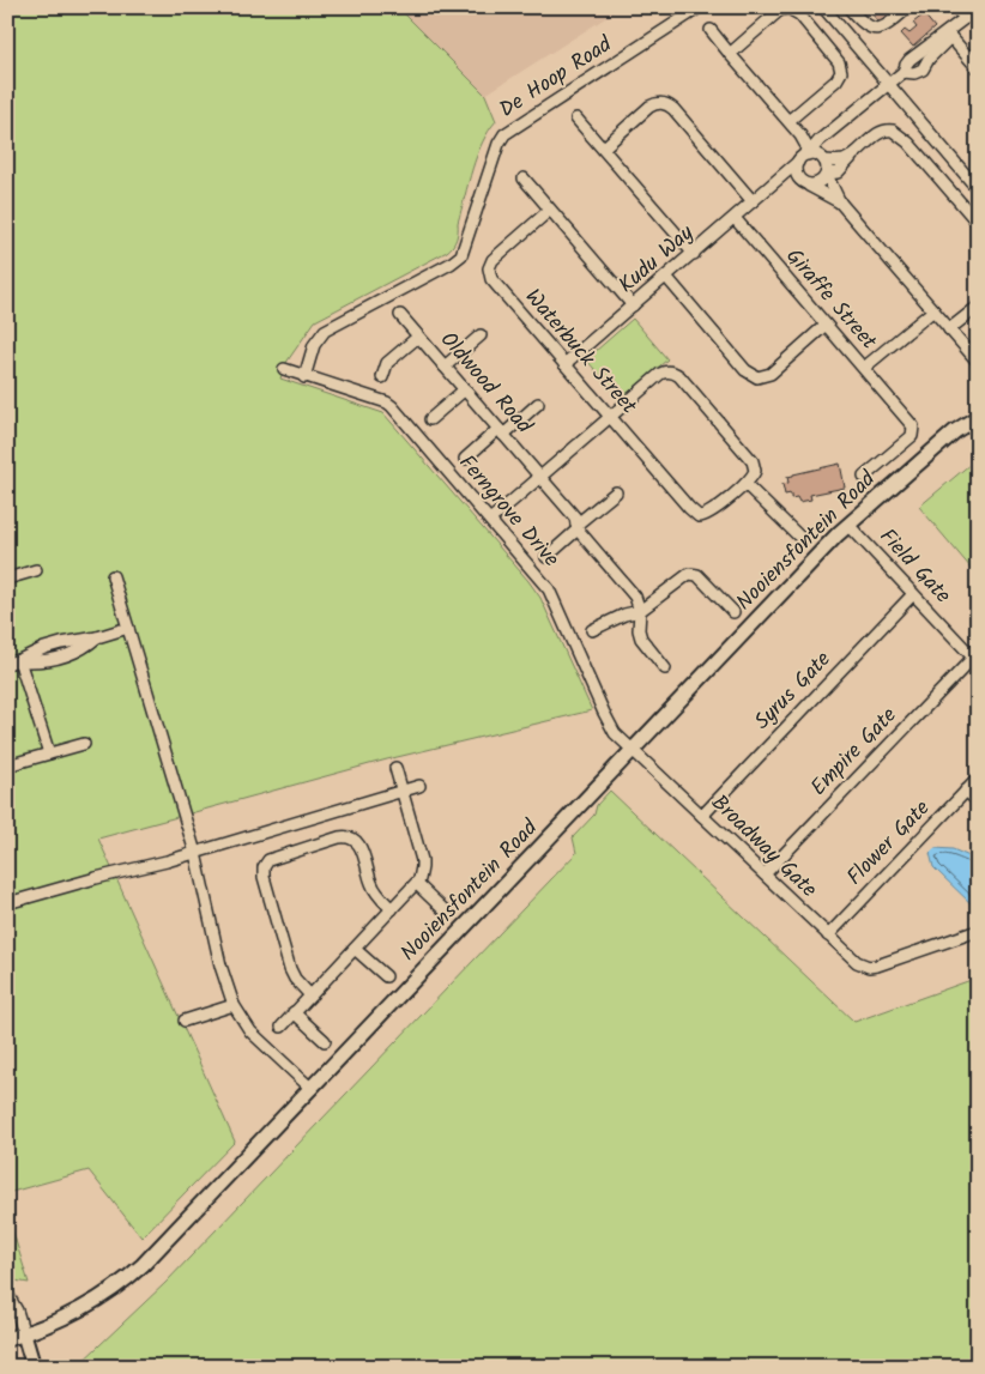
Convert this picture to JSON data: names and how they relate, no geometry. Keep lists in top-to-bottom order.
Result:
{
  "streets": {
    "street": [
      "De Hoop Road",
      "Kudu Way",
      "Giraffe Street",
      "Waterbuck Street",
      "Oldwood Road",
      "Ferngrove Drive",
      "Nooiensfontein Road",
      "Field Gate",
      "Syrus Gate",
      "Empire Gate",
      "Flower Gate",
      "Broadway Gate"
    ]
  },
  "crossings": [
    ["De Hoop Road", "Ferngrove Drive"],
    ["Kudu Way", "Giraffe Street"],
    ["Kudu Way", "Waterbuck Street"],
    ["Ferngrove Drive", "Nooiensfontein Road"],
    ["Ferngrove Drive", "Broadway Gate"],
    ["Nooiensfontein Road", "Field Gate"],
    ["Nooiensfontein Road", "Broadway Gate"],
    ["Field Gate", "Syrus Gate"],
    ["Field Gate", "Empire Gate"],
    ["Syrus Gate", "Broadway Gate"],
    ["Empire Gate", "Broadway Gate"],
    ["Flower Gate", "Broadway Gate"]
  ]
}
